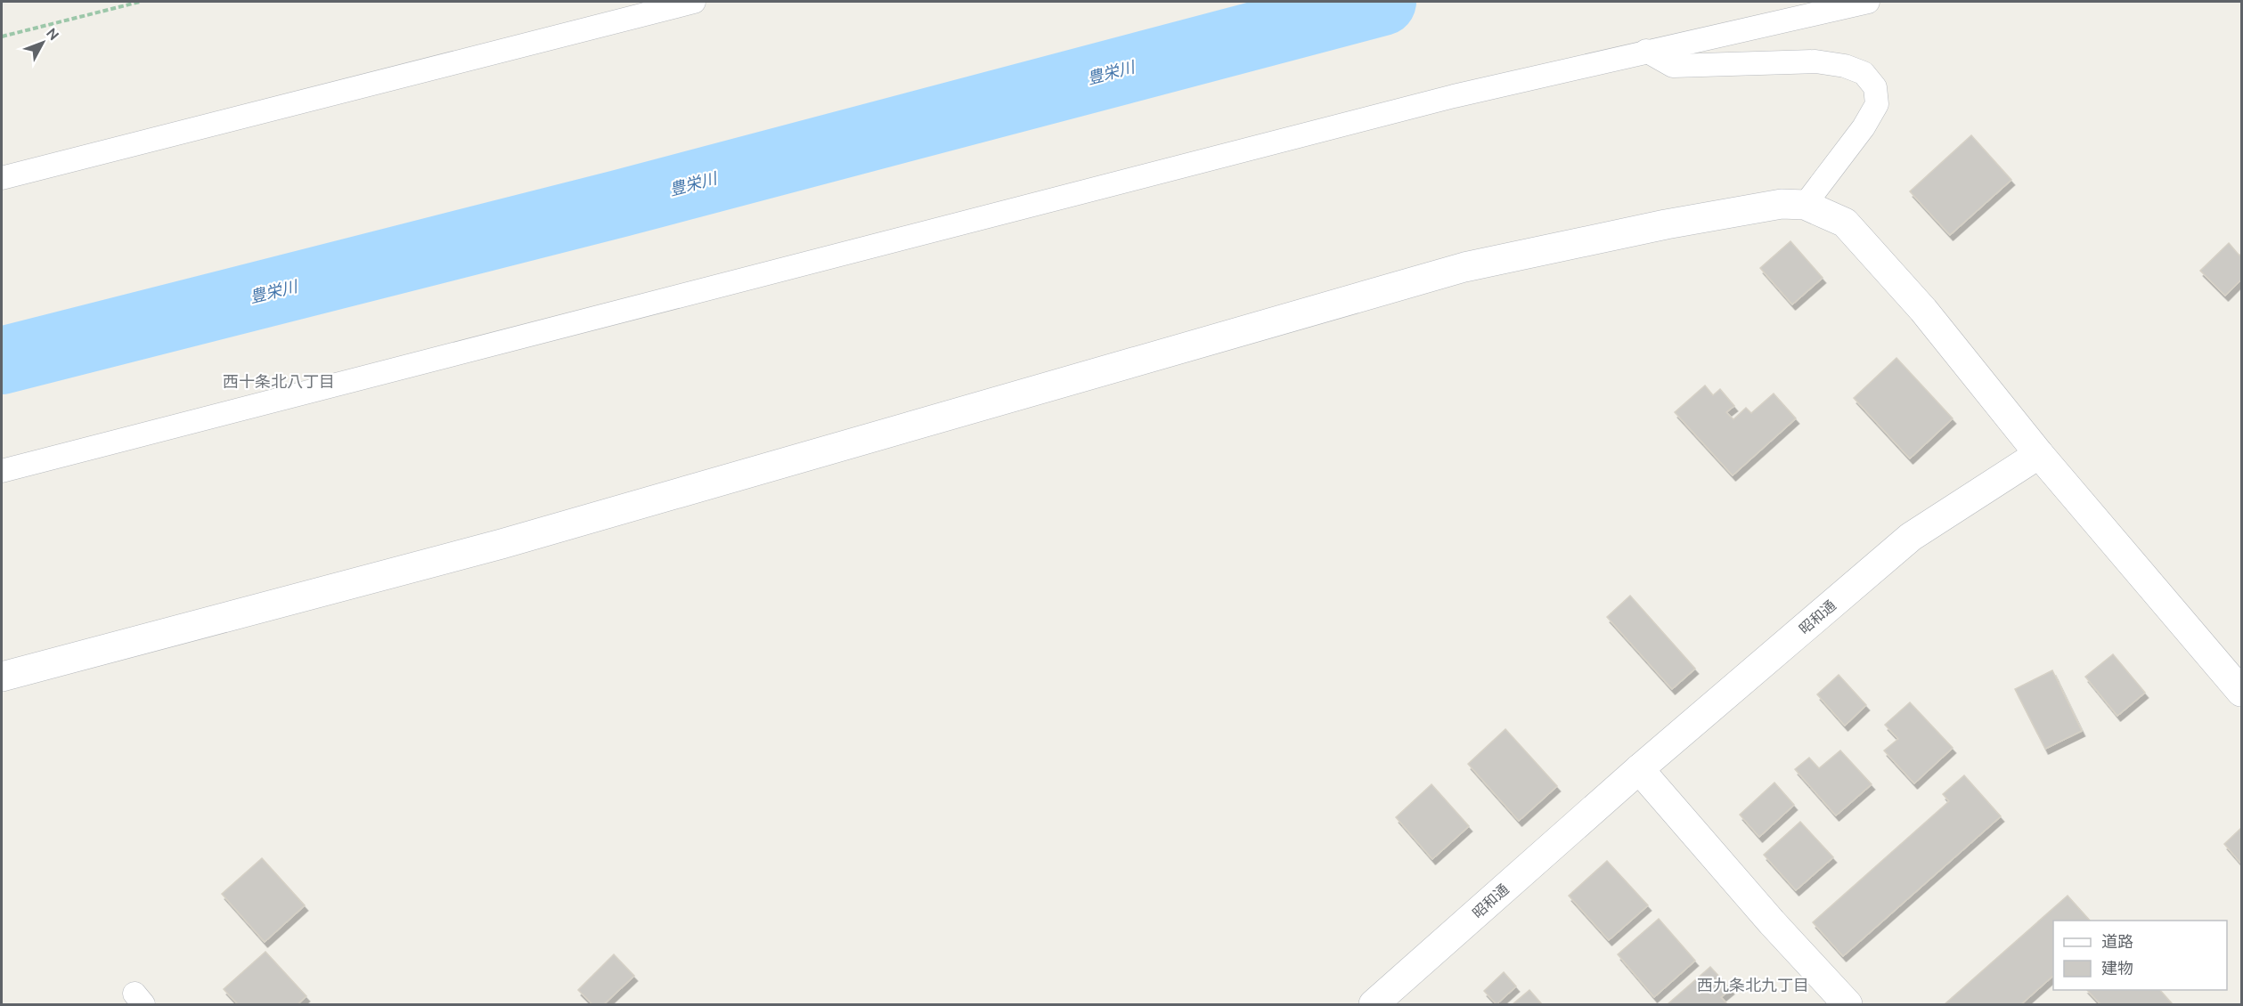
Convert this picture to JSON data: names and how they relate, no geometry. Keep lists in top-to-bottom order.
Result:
{
  "streets": {
    "street": ["昭和通"]
  },
  "districts": ["西十条北八丁目", "西九条北九丁目"],
  "water": ["豊栄川"],
  "legend": ["道路", "建物"],
  "north": "top right"
}
